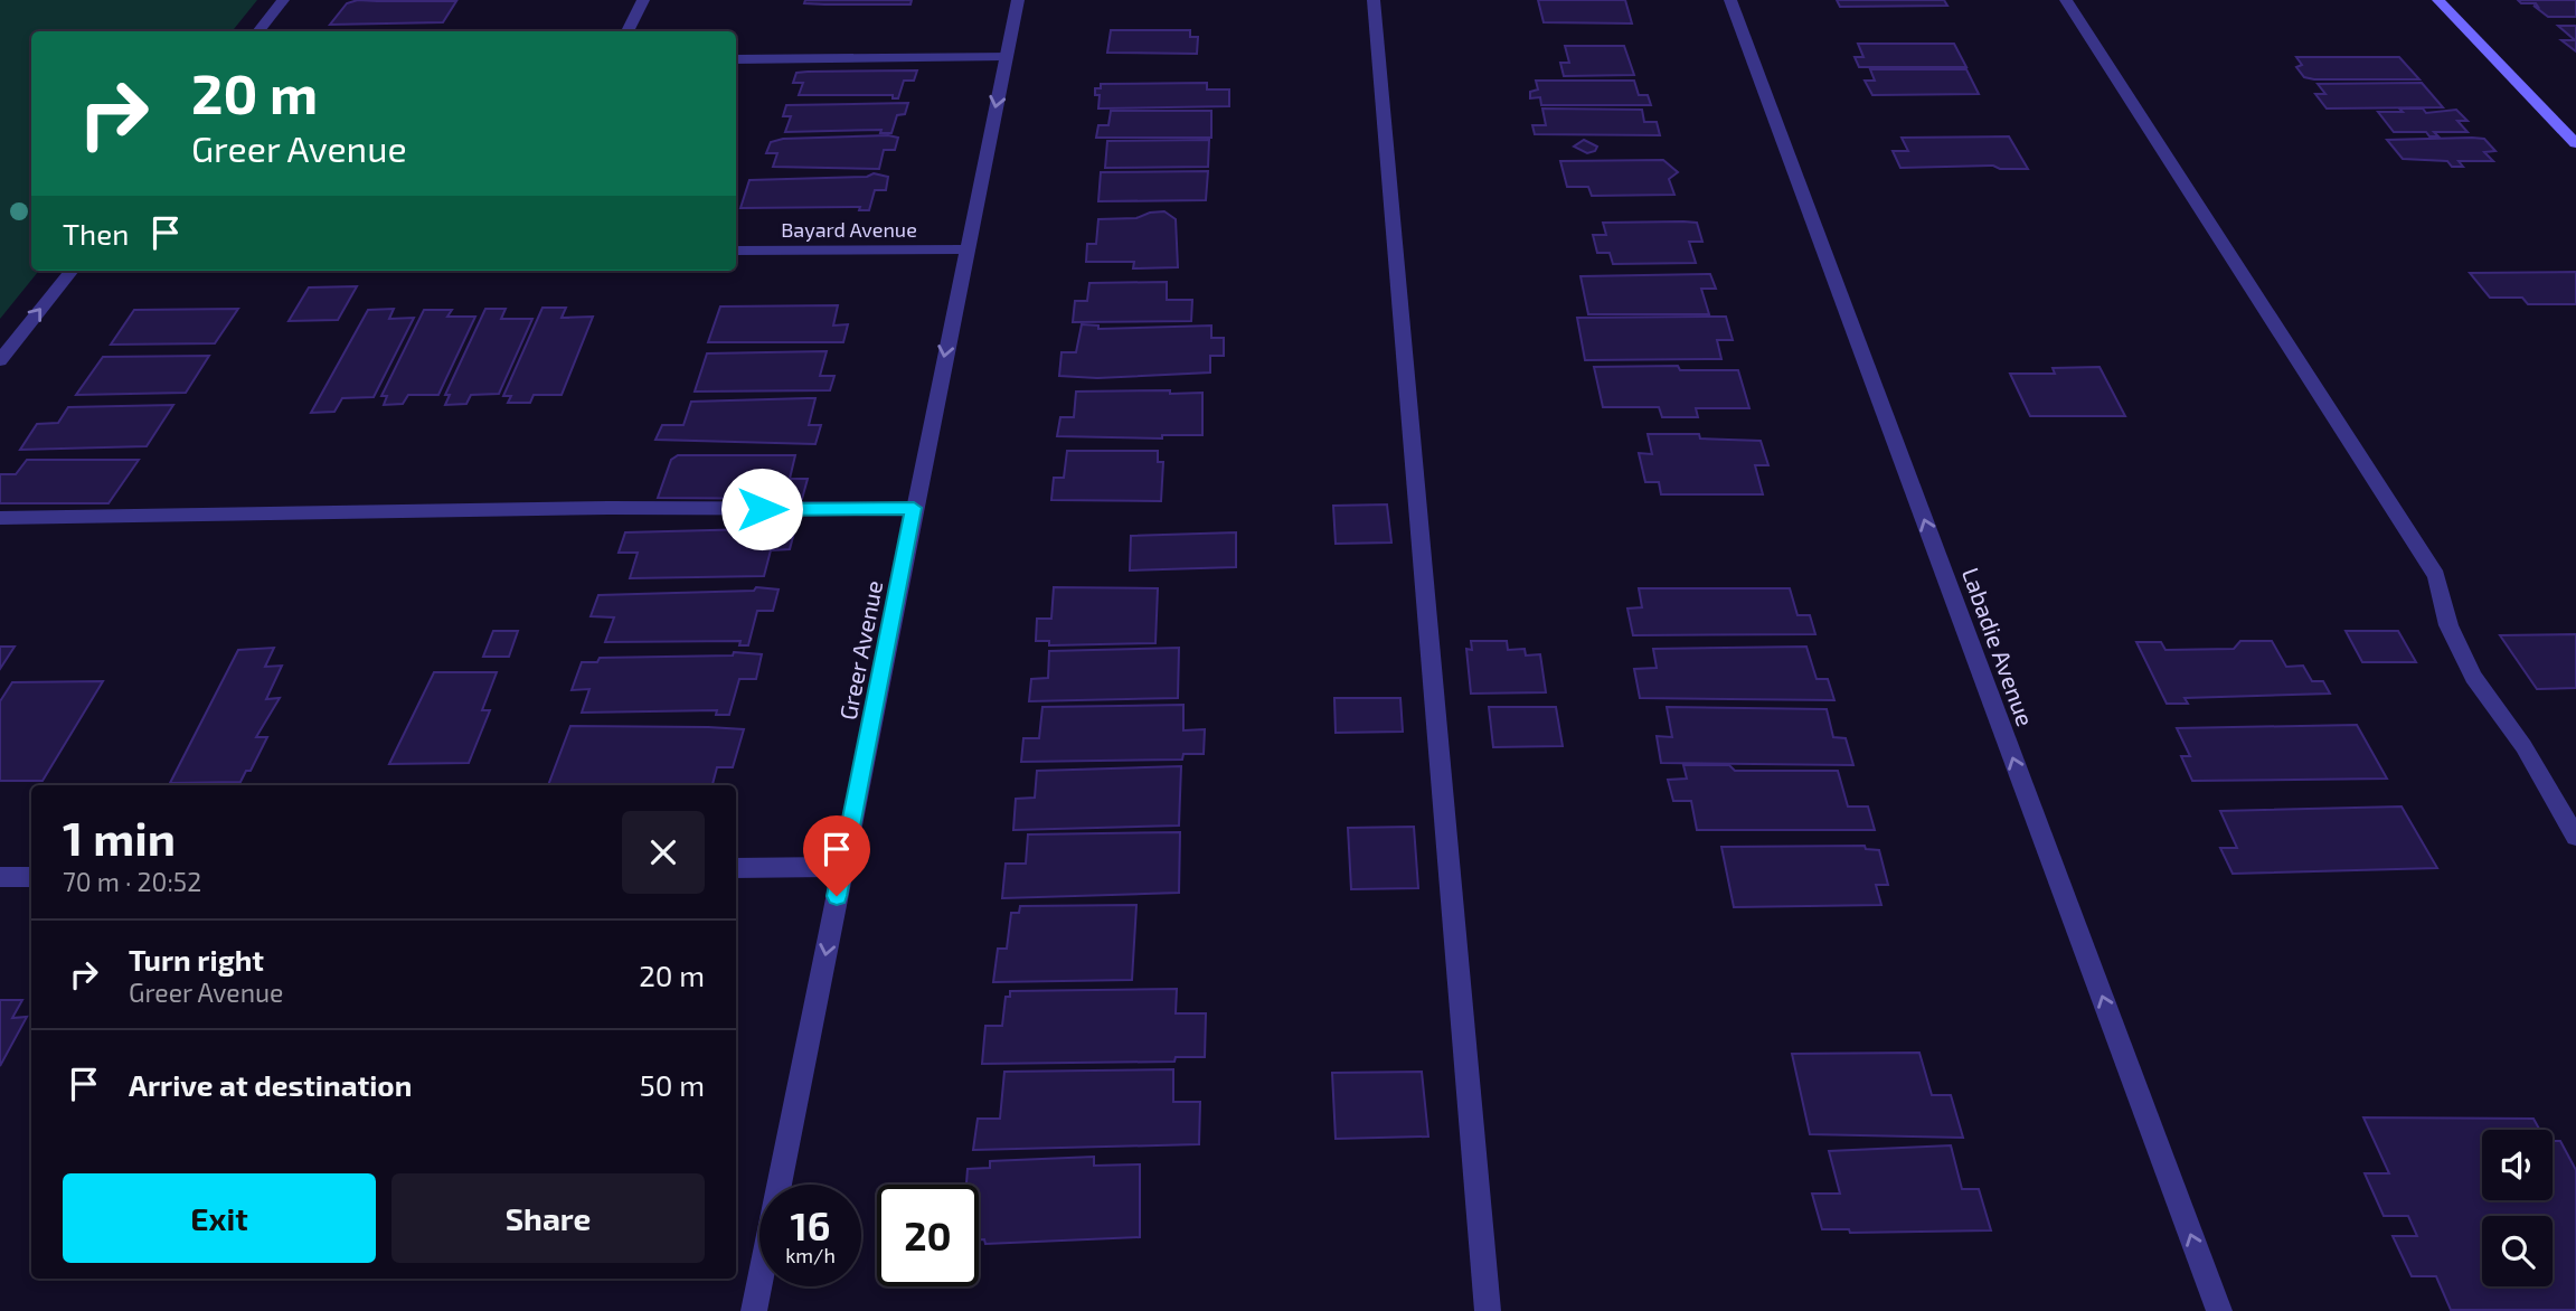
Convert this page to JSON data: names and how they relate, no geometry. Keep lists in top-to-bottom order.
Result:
{
  "streets": {
    "street": ["Bayard Avenue", "Labadie Avenue", "Greer Avenue"]
  },
  "crossings": [
    ["Bayard Avenue", "Greer Avenue"]
  ],
  "one_way": ["Labadie Avenue", "Greer Avenue"],
  "page": {
    "turn": ["20 m", "Greer Avenue"],
    "then": "Then",
    "heading": ["1 min", "70 m · 20:52"],
    "list": [
      {
        "name": "Turn right",
        "note": "Greer Avenue",
        "value": "20 m"
      },
      {
        "name": "Arrive at destination",
        "value": "50 m"
      }
    ],
    "buttons": ["Exit", "Share"],
    "speed": "16 km/h",
    "limit": "20"
  }
}
